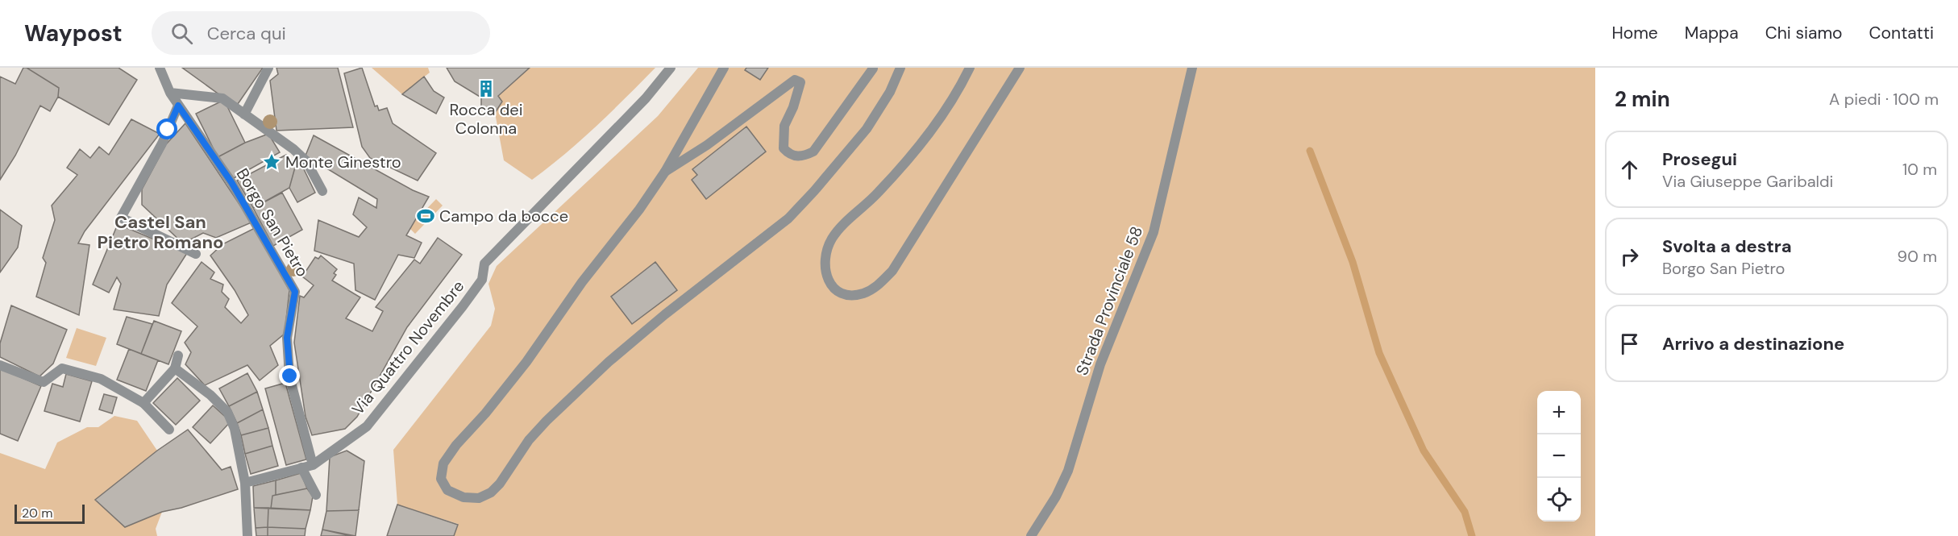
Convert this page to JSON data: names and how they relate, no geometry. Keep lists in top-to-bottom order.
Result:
{
  "streets": {
    "street": ["Borgo San Pietro", "Strada Provinciale 58", "Via Quattro Novembre"]
  },
  "crossings": [
    ["Borgo San Pietro", "Via Quattro Novembre"]
  ],
  "districts": ["Castel San Pietro Romano"],
  "places": {
    "building": ["Rocca dei Colonna"],
    "place": ["Monte Ginestro"],
    "sports": ["Campo da bocce"]
  },
  "scale_bar": "20 m",
  "page": {
    "header": "Waypost",
    "search": "Cerca qui",
    "nav": [
      "Home",
      "Mappa",
      "Chi siamo",
      "Contatti"
    ],
    "heading": ["2 min", "A piedi · 100 m"],
    "list": [
      ["Prosegui", "Via Giuseppe Garibaldi", "10 m"],
      ["Svolta a destra", "Borgo San Pietro", "90 m"],
      "Arrivo a destinazione"
    ],
    "map_buttons": ["+", "−"],
    "scale": "20 m"
  }
}
